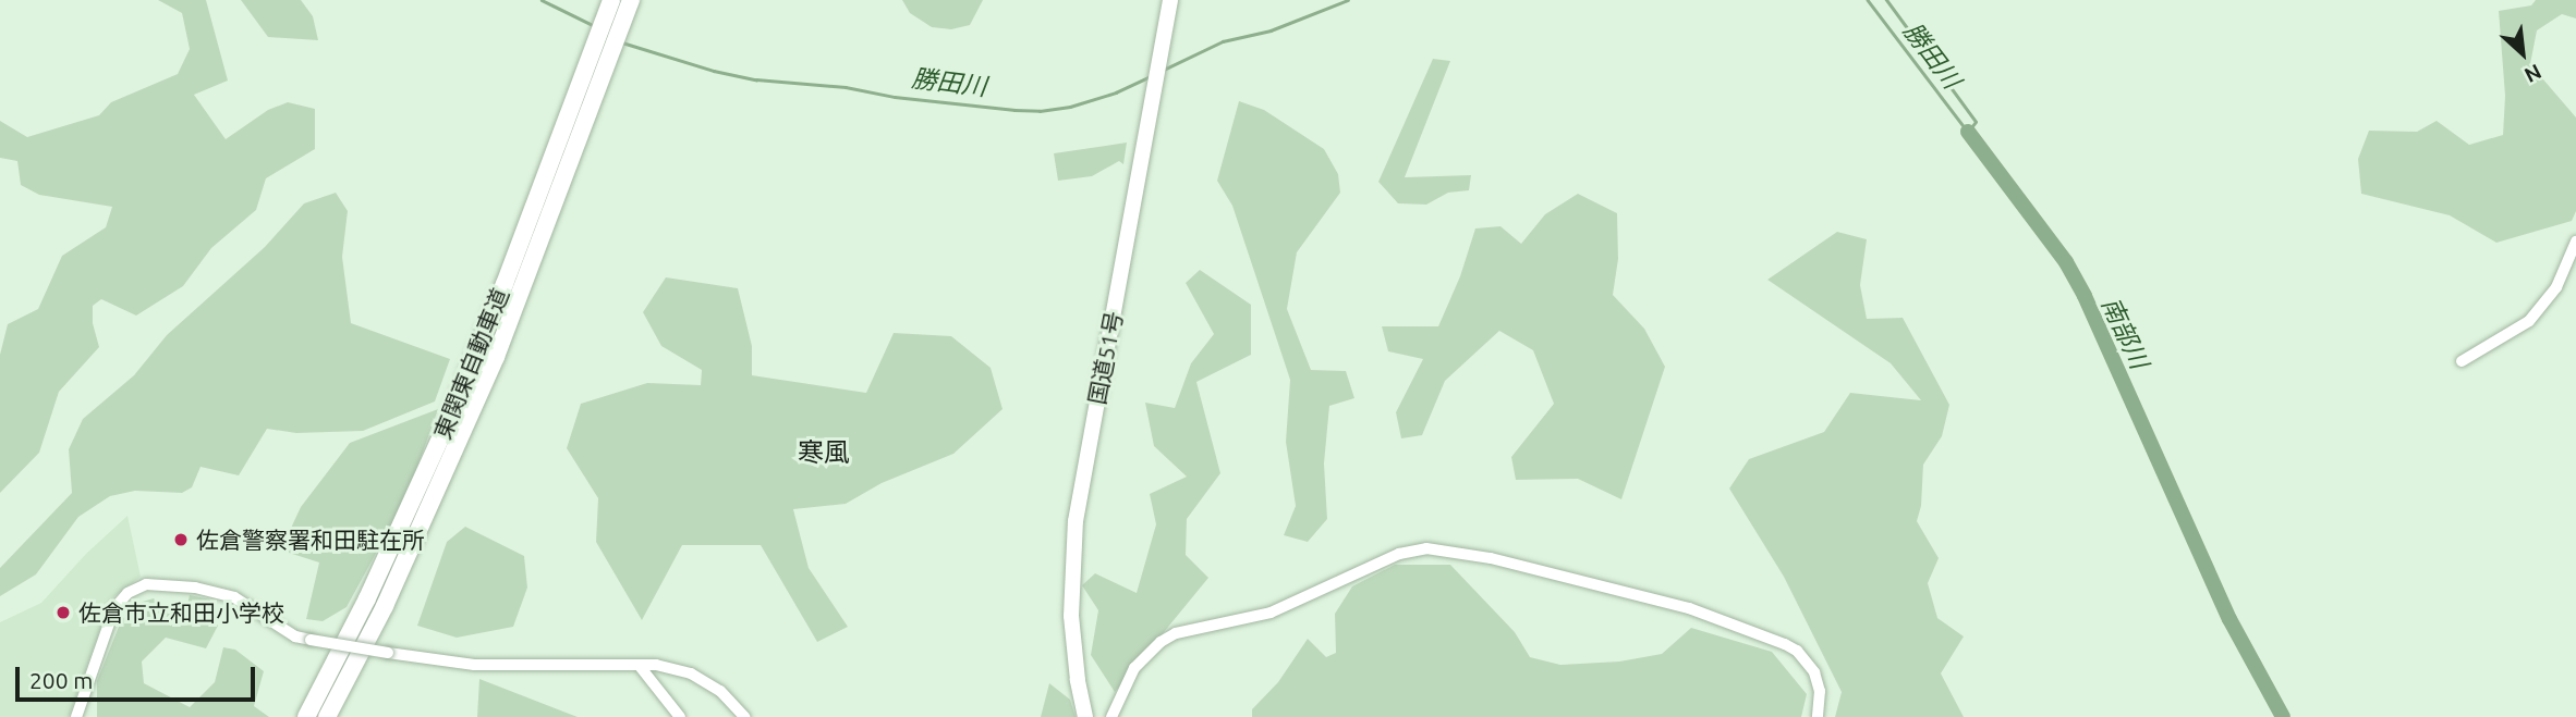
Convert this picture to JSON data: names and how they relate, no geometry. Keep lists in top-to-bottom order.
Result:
{
  "streets": {
    "highway": ["国道51号", "東関東自動車道"]
  },
  "districts": ["寒風"],
  "water": ["勝田川", "南部川"],
  "places": ["佐倉警察署和田駐在所", "佐倉市立和田小学校"],
  "scale_bar": "200 m",
  "north": "bottom right"
}
